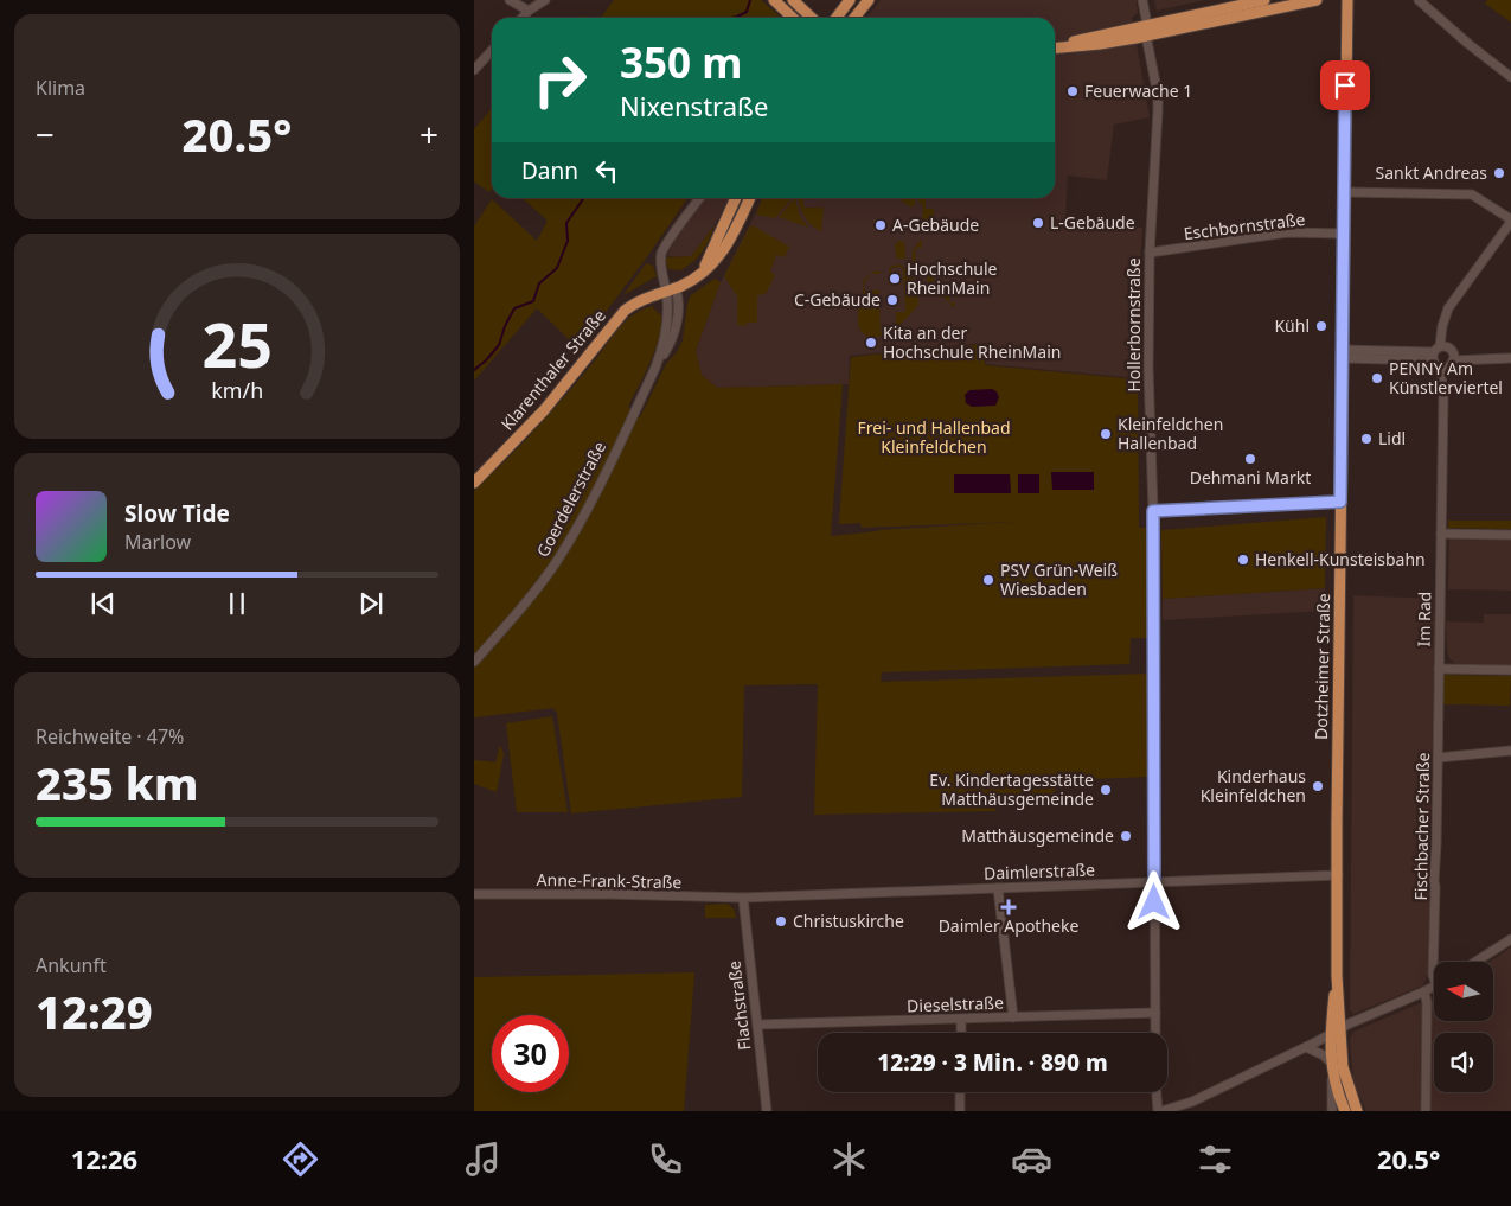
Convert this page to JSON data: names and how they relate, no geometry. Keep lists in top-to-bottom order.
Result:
{
  "streets": {
    "main road": ["Klarenthaler Straße", "Dotzheimer Straße"],
    "street": [
      "Eschbornstraße",
      "Hollerbornstraße",
      "Goerdelerstraße",
      "Im Rad",
      "Fischbacher Straße",
      "Daimlerstraße",
      "Anne-Frank-Straße",
      "Dieselstraße",
      "Flachstraße"
    ]
  },
  "crossings": [
    ["Eschbornstraße", "Hollerbornstraße"],
    ["Eschbornstraße", "Dotzheimer Straße"],
    ["Hollerbornstraße", "Daimlerstraße"],
    ["Hollerbornstraße", "Dieselstraße"],
    ["Klarenthaler Straße", "Goerdelerstraße"],
    ["Im Rad", "Fischbacher Straße"],
    ["Dotzheimer Straße", "Daimlerstraße"],
    ["Daimlerstraße", "Anne-Frank-Straße"],
    ["Daimlerstraße", "Flachstraße"],
    ["Anne-Frank-Straße", "Flachstraße"],
    ["Dieselstraße", "Flachstraße"]
  ],
  "parks": ["Frei- und Hallenbad Kleinfeldchen"],
  "places": {
    "other": [
      "Feuerwache 1",
      "Sankt Andreas",
      "L-Gebäude",
      "A-Gebäude",
      "Hochschule RheinMain",
      "C-Gebäude",
      "Kühl",
      "Kita an der Hochschule RheinMain",
      "PENNY Am Künstlerviertel",
      "Kleinfeldchen Hallenbad",
      "Lidl",
      "Dehmani Markt",
      "Henkell-Kunsteisbahn",
      "PSV Grün-Weiß Wiesbaden",
      "Kinderhaus Kleinfeldchen",
      "Ev. Kindertagesstätte Matthäusgemeinde",
      "Matthäusgemeinde",
      "Christuskirche"
    ],
    "health": ["Daimler Apotheke"]
  },
  "north": "left",
  "page": {
    "tile": [
      "Klima",
      ["Reichweite · 47%", "235 km"],
      ["Ankunft", "12:29"]
    ],
    "turn": ["350 m", "Nixenstraße"],
    "heat": ["−", "20.5°", "+"],
    "then": "Dann",
    "song": ["Slow Tide", "Marlow"],
    "limit": "30",
    "trip": "12:29 · 3 Min. · 890 m",
    "tabs": ["12:26", "20.5°"],
    "gauge": ["25", "km/h"]
  }
}
